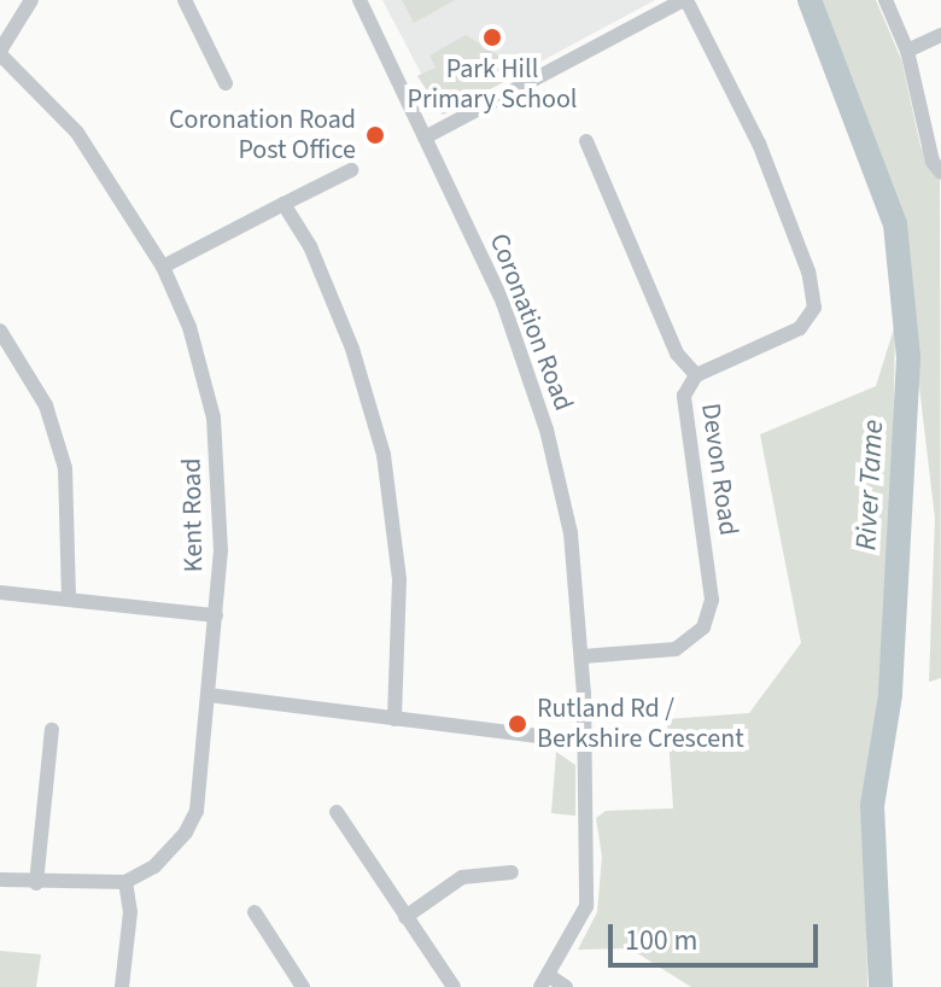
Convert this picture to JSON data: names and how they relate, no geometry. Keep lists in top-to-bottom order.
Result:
{
  "streets": {
    "street": ["Coronation Road", "Devon Road", "Kent Road"]
  },
  "crossings": [
    ["Coronation Road", "Devon Road"]
  ],
  "water": ["River Tame"],
  "places": ["Park Hill Primary School", "Coronation Road Post Office", "Rutland Rd / Berkshire Crescent"],
  "scale_bar": "100 m"
}
